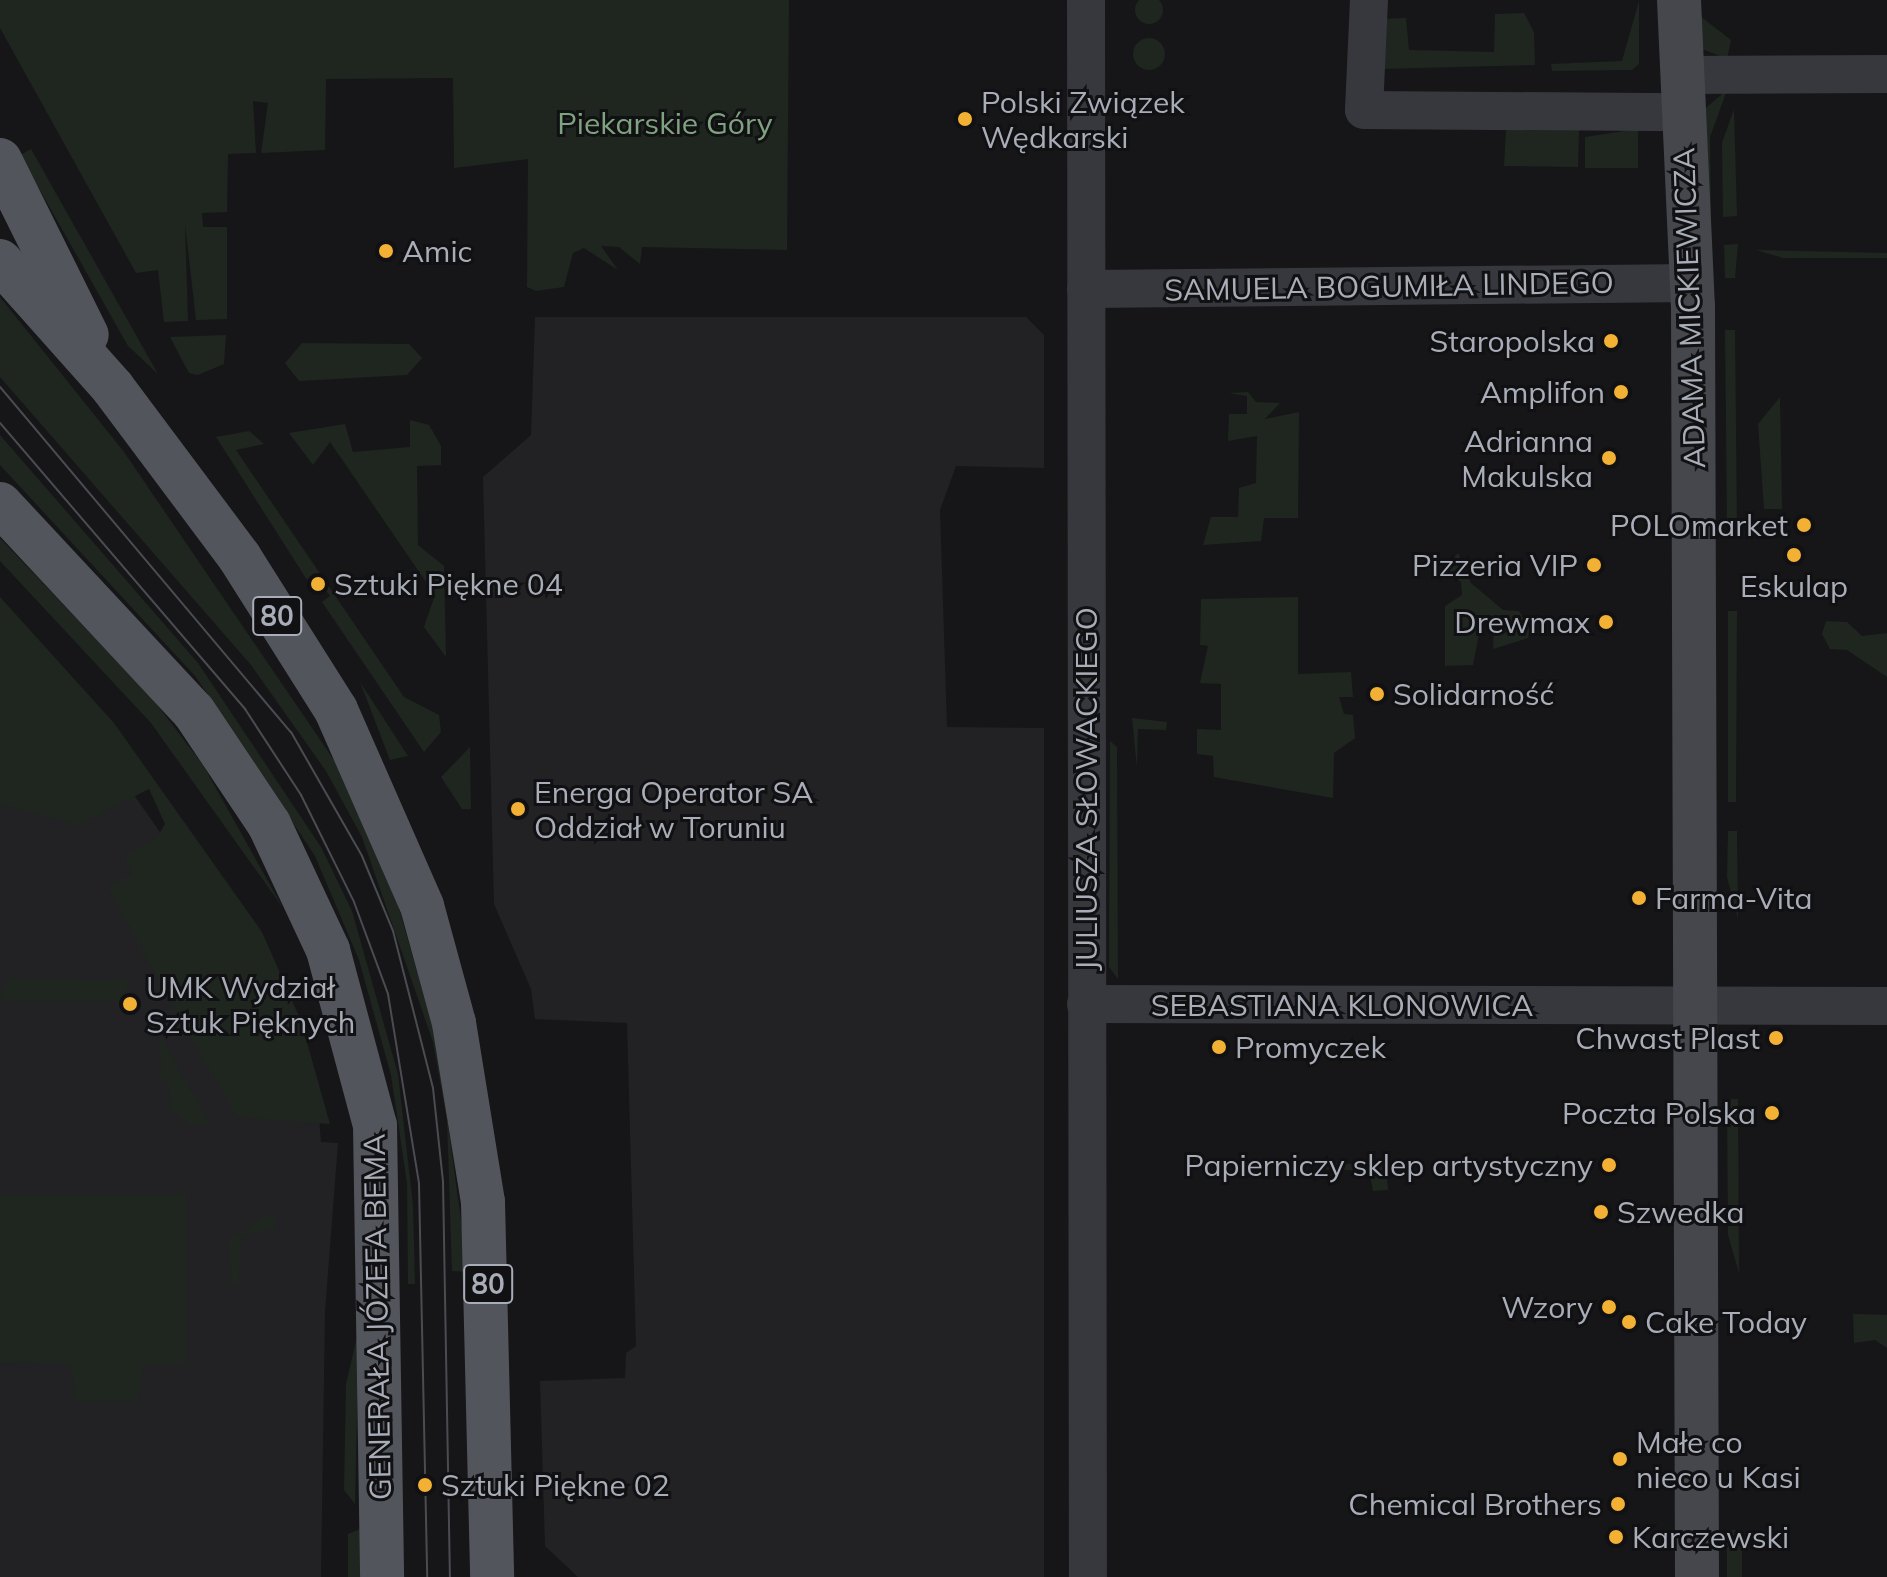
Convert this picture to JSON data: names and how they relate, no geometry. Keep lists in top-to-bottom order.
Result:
{
  "streets": {
    "main road": ["80", "GENERAŁA JÓZEFA BEMA"],
    "street": [
      "SAMUELA BOGUMIŁA LINDEGO",
      "ADAMA MICKIEWICZA",
      "JULIUSZA SŁOWACKIEGO",
      "SEBASTIANA KLONOWICA"
    ]
  },
  "crossings": [
    ["SAMUELA BOGUMIŁA LINDEGO", "ADAMA MICKIEWICZA"],
    ["SAMUELA BOGUMIŁA LINDEGO", "JULIUSZA SŁOWACKIEGO"],
    ["ADAMA MICKIEWICZA", "SEBASTIANA KLONOWICA"],
    ["JULIUSZA SŁOWACKIEGO", "SEBASTIANA KLONOWICA"]
  ],
  "parks": ["Piekarskie Góry"],
  "places": [
    "Polski Związek Wędkarski",
    "Amic",
    "Staropolska",
    "Amplifon",
    "Adrianna Makulska",
    "POLOmarket",
    "Eskulap",
    "Pizzeria VIP",
    "Sztuki Piękne 04",
    "Drewmax",
    "Solidarność",
    "Energa Operator SA Oddział w Toruniu",
    "Farma-Vita",
    "UMK Wydział Sztuk Pięknych",
    "Chwast Plast",
    "Promyczek",
    "Poczta Polska",
    "Papierniczy sklep artystyczny",
    "Szwedka",
    "Wzory",
    "Cake Today",
    "Małe co nieco u Kasi",
    "Sztuki Piękne 02",
    "Chemical Brothers",
    "Karczewski"
  ]
}
